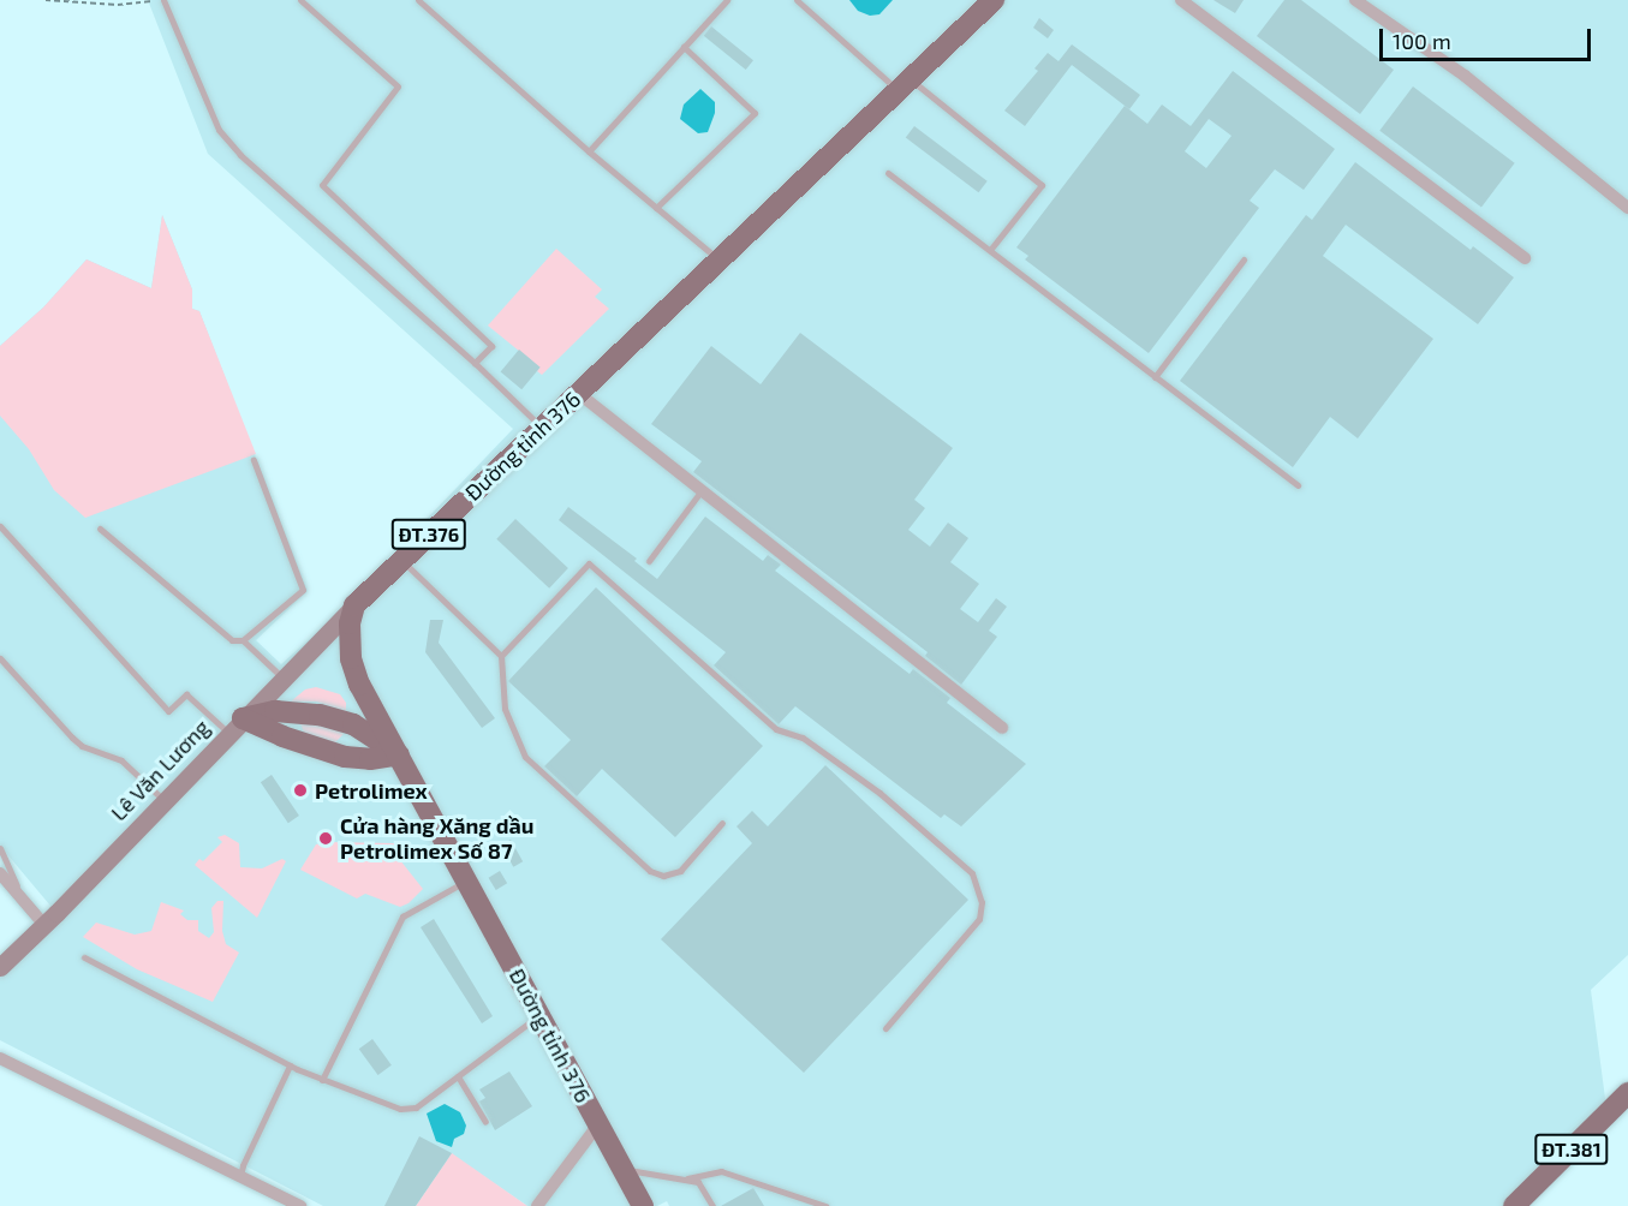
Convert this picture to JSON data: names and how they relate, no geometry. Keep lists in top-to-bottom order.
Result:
{
  "streets": {
    "main road": [
      "Đường tỉnh 376",
      "ĐT.376",
      "Lê Văn Lương",
      "ĐT.381"
    ]
  },
  "crossings": [
    ["Đường tỉnh 376", "Lê Văn Lương"]
  ],
  "places": ["Petrolimex", "Cửa hàng Xăng dầu Petrolimex Số 87"],
  "scale_bar": "100 m"
}
